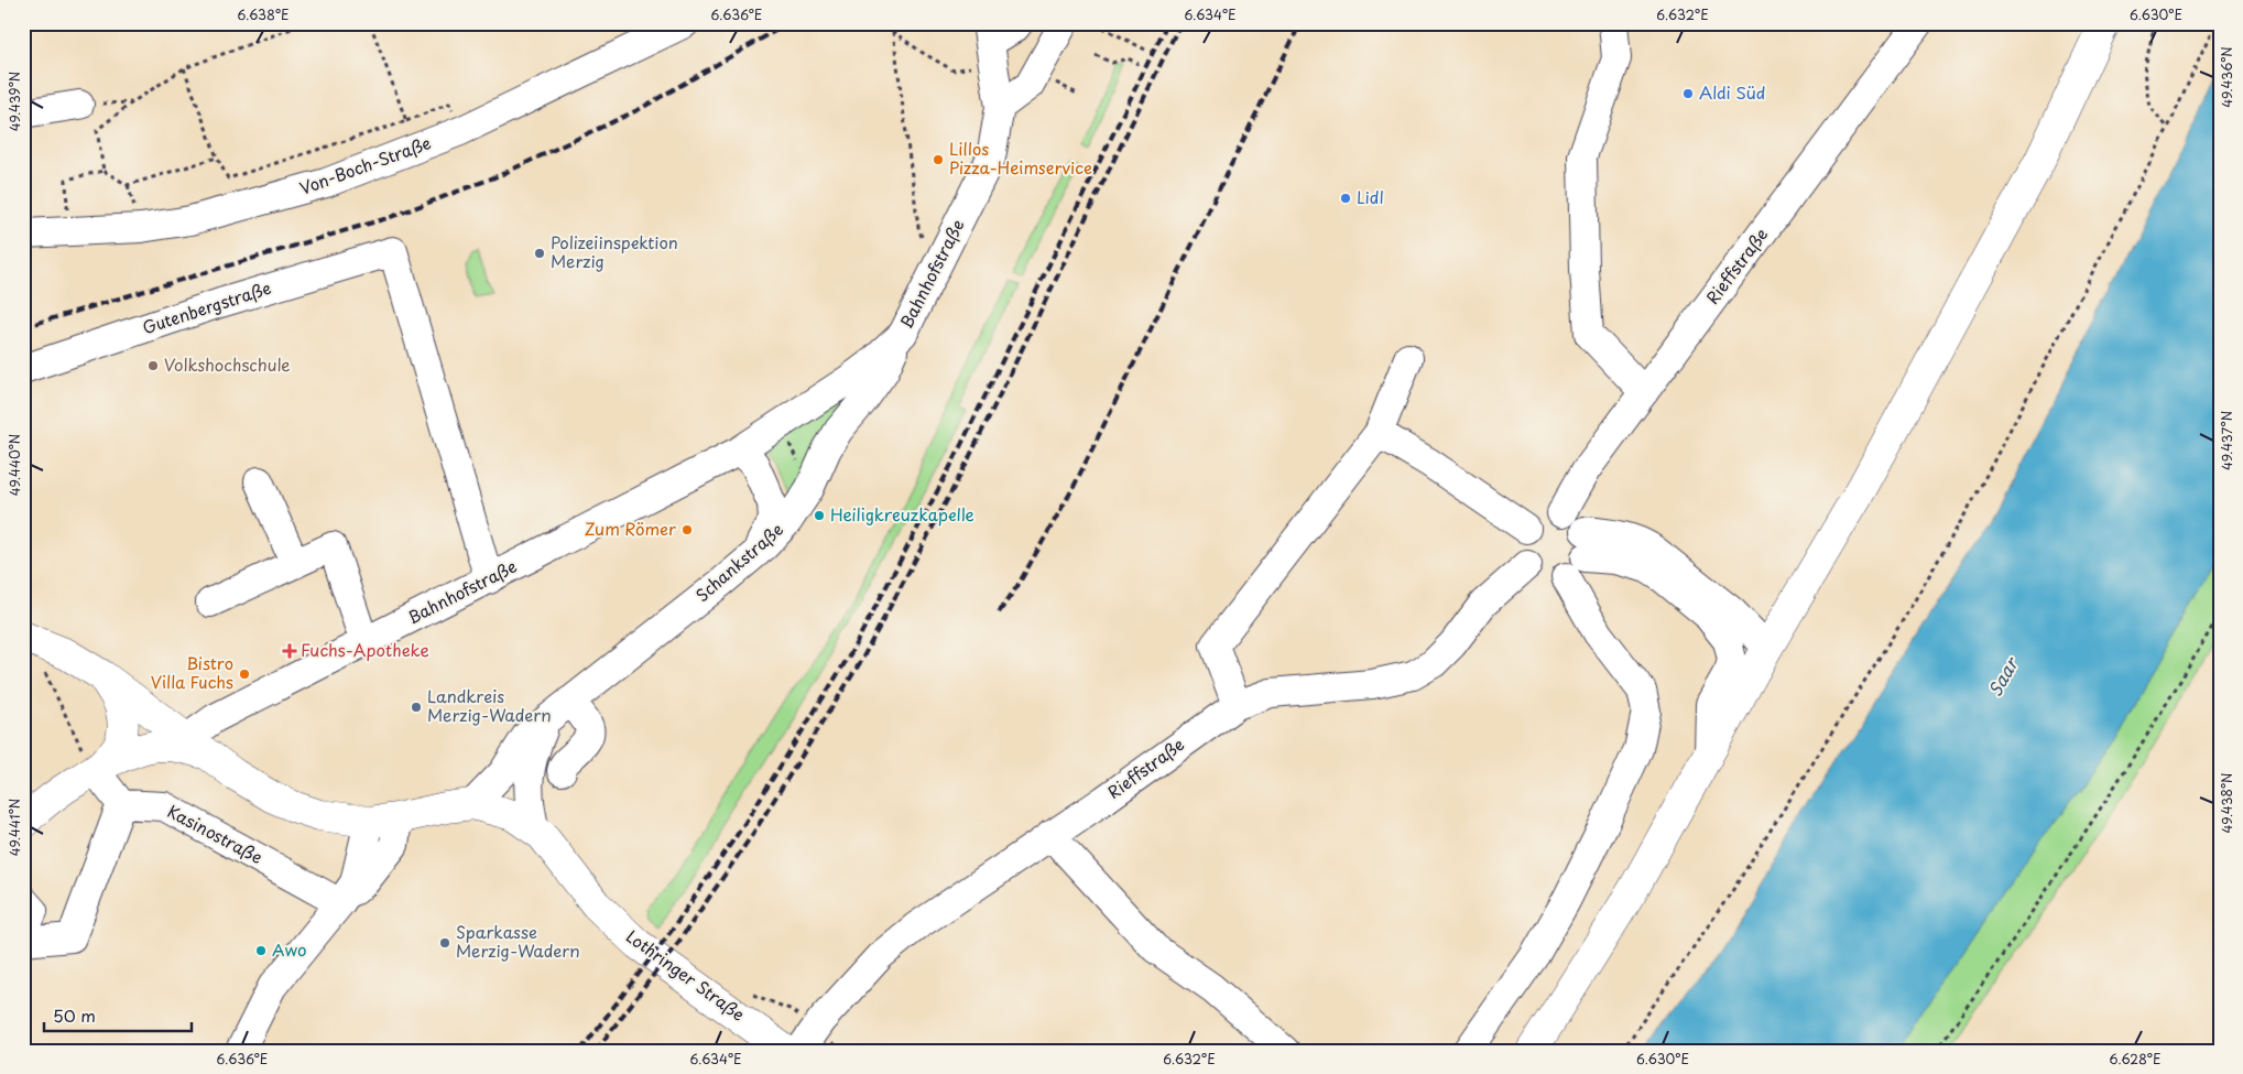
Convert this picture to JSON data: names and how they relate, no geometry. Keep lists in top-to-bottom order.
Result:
{
  "streets": {
    "main road": ["Lothringer Straße"],
    "street": [
      "Von-Boch-Straße",
      "Rieffstraße",
      "Bahnhofstraße",
      "Gutenbergstraße",
      "Schankstraße",
      "Kasinostraße"
    ]
  },
  "crossings": [
    ["Bahnhofstraße", "Gutenbergstraße"],
    ["Bahnhofstraße", "Schankstraße"],
    ["Bahnhofstraße", "Lothringer Straße"],
    ["Schankstraße", "Lothringer Straße"]
  ],
  "water": ["Saar"],
  "places": {
    "other": [
      "Aldi Süd",
      "Lillos Pizza-Heimservice",
      "Lidl",
      "Polizeiinspektion Merzig",
      "Volkshochschule",
      "Heiligkreuzkapelle",
      "Zum Römer",
      "Bistro Villa Fuchs",
      "Landkreis Merzig-Wadern",
      "Sparkasse Merzig-Wadern",
      "Awo"
    ],
    "health": ["Fuchs-Apotheke"]
  },
  "scale_bar": "50 m",
  "coordinates": [
    "6.638°E",
    "6.636°E",
    "6.634°E",
    "6.632°E",
    "6.630°E",
    "49.436°N",
    "49.439°N",
    "49.437°N",
    "49.440°N",
    "49.438°N",
    "49.441°N",
    "6.628°E"
  ]
}
